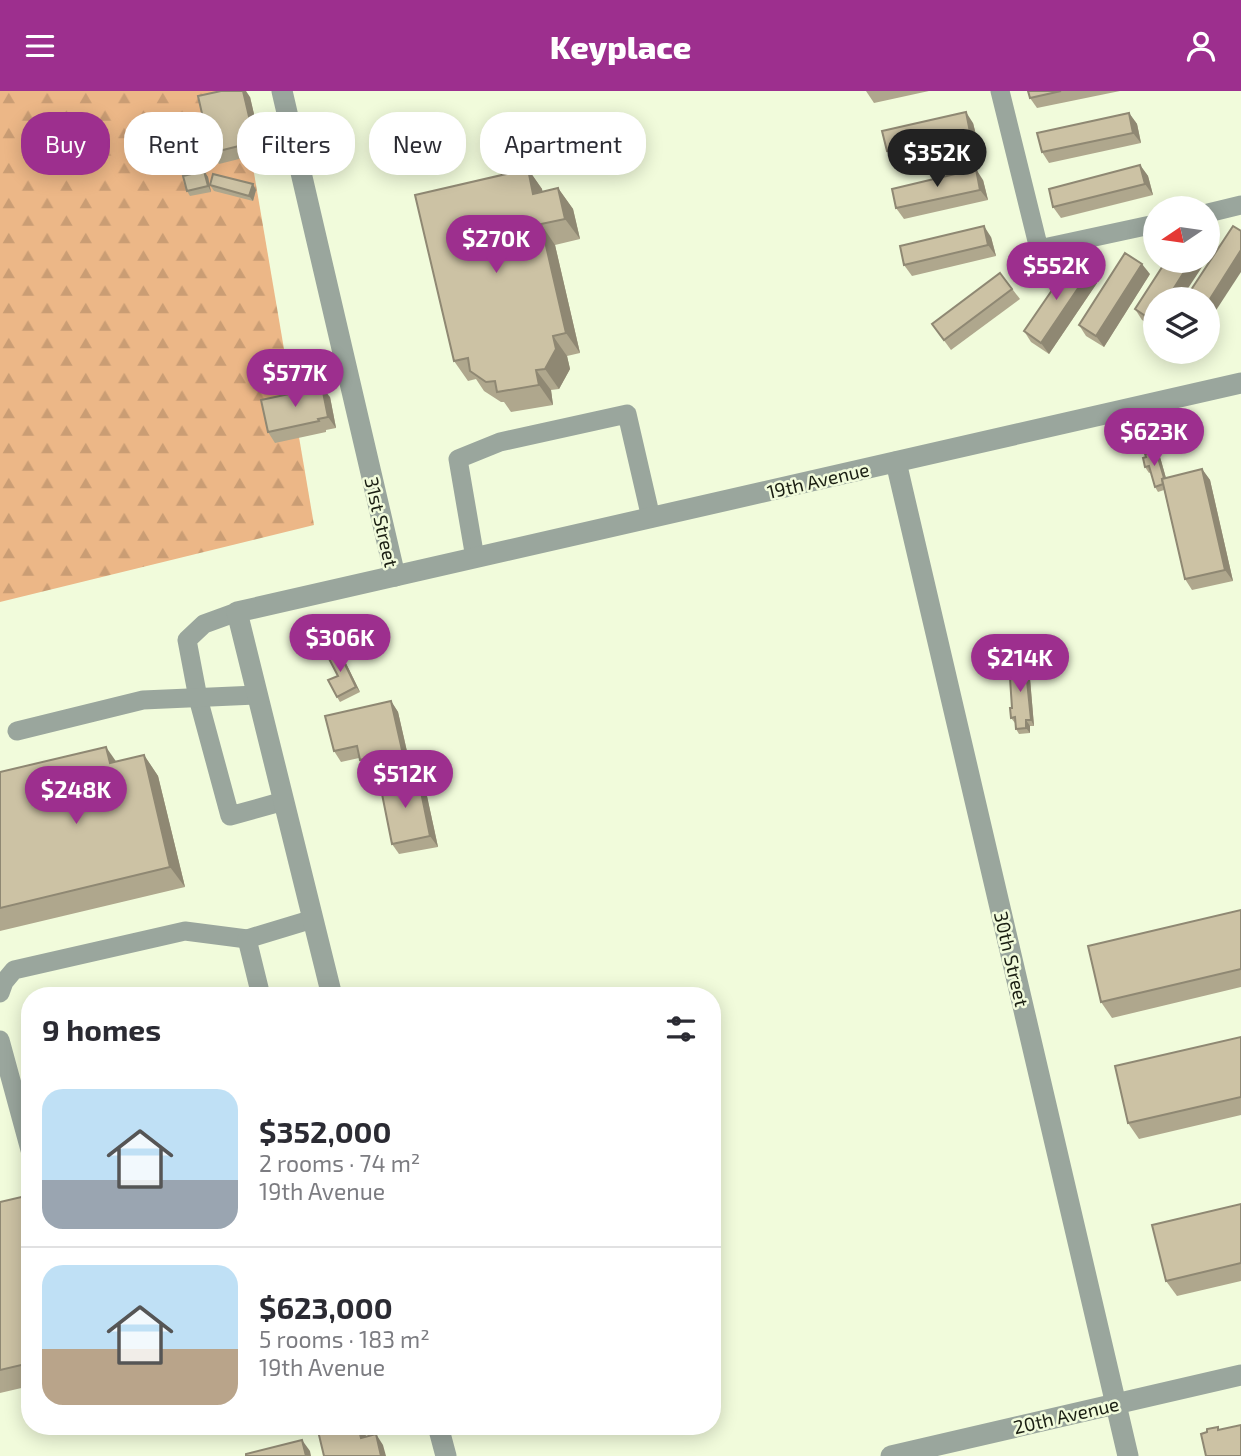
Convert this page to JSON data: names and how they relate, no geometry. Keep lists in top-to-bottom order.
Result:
{
  "streets": {
    "street": [
      "19th Avenue",
      "31st Street",
      "30th Street",
      "20th Avenue"
    ]
  },
  "crossings": [
    ["19th Avenue", "31st Street"],
    ["19th Avenue", "30th Street"],
    ["30th Street", "20th Avenue"]
  ],
  "north": "left",
  "page": {
    "header": "Keyplace",
    "chip": [
      "Buy",
      "Rent",
      "Filters",
      "New",
      "Apartment"
    ],
    "price": [
      "$352K",
      "$270K",
      "$552K",
      "$577K",
      "$623K",
      "$306K",
      "$214K",
      "$512K",
      "$248K"
    ],
    "heading": "9 homes",
    "list": [
      {
        "name": "$352,000",
        "note": "2 rooms · 74 m² · 19th Avenue"
      },
      {
        "name": "$623,000",
        "note": "5 rooms · 183 m² · 19th Avenue"
      }
    ]
  }
}
